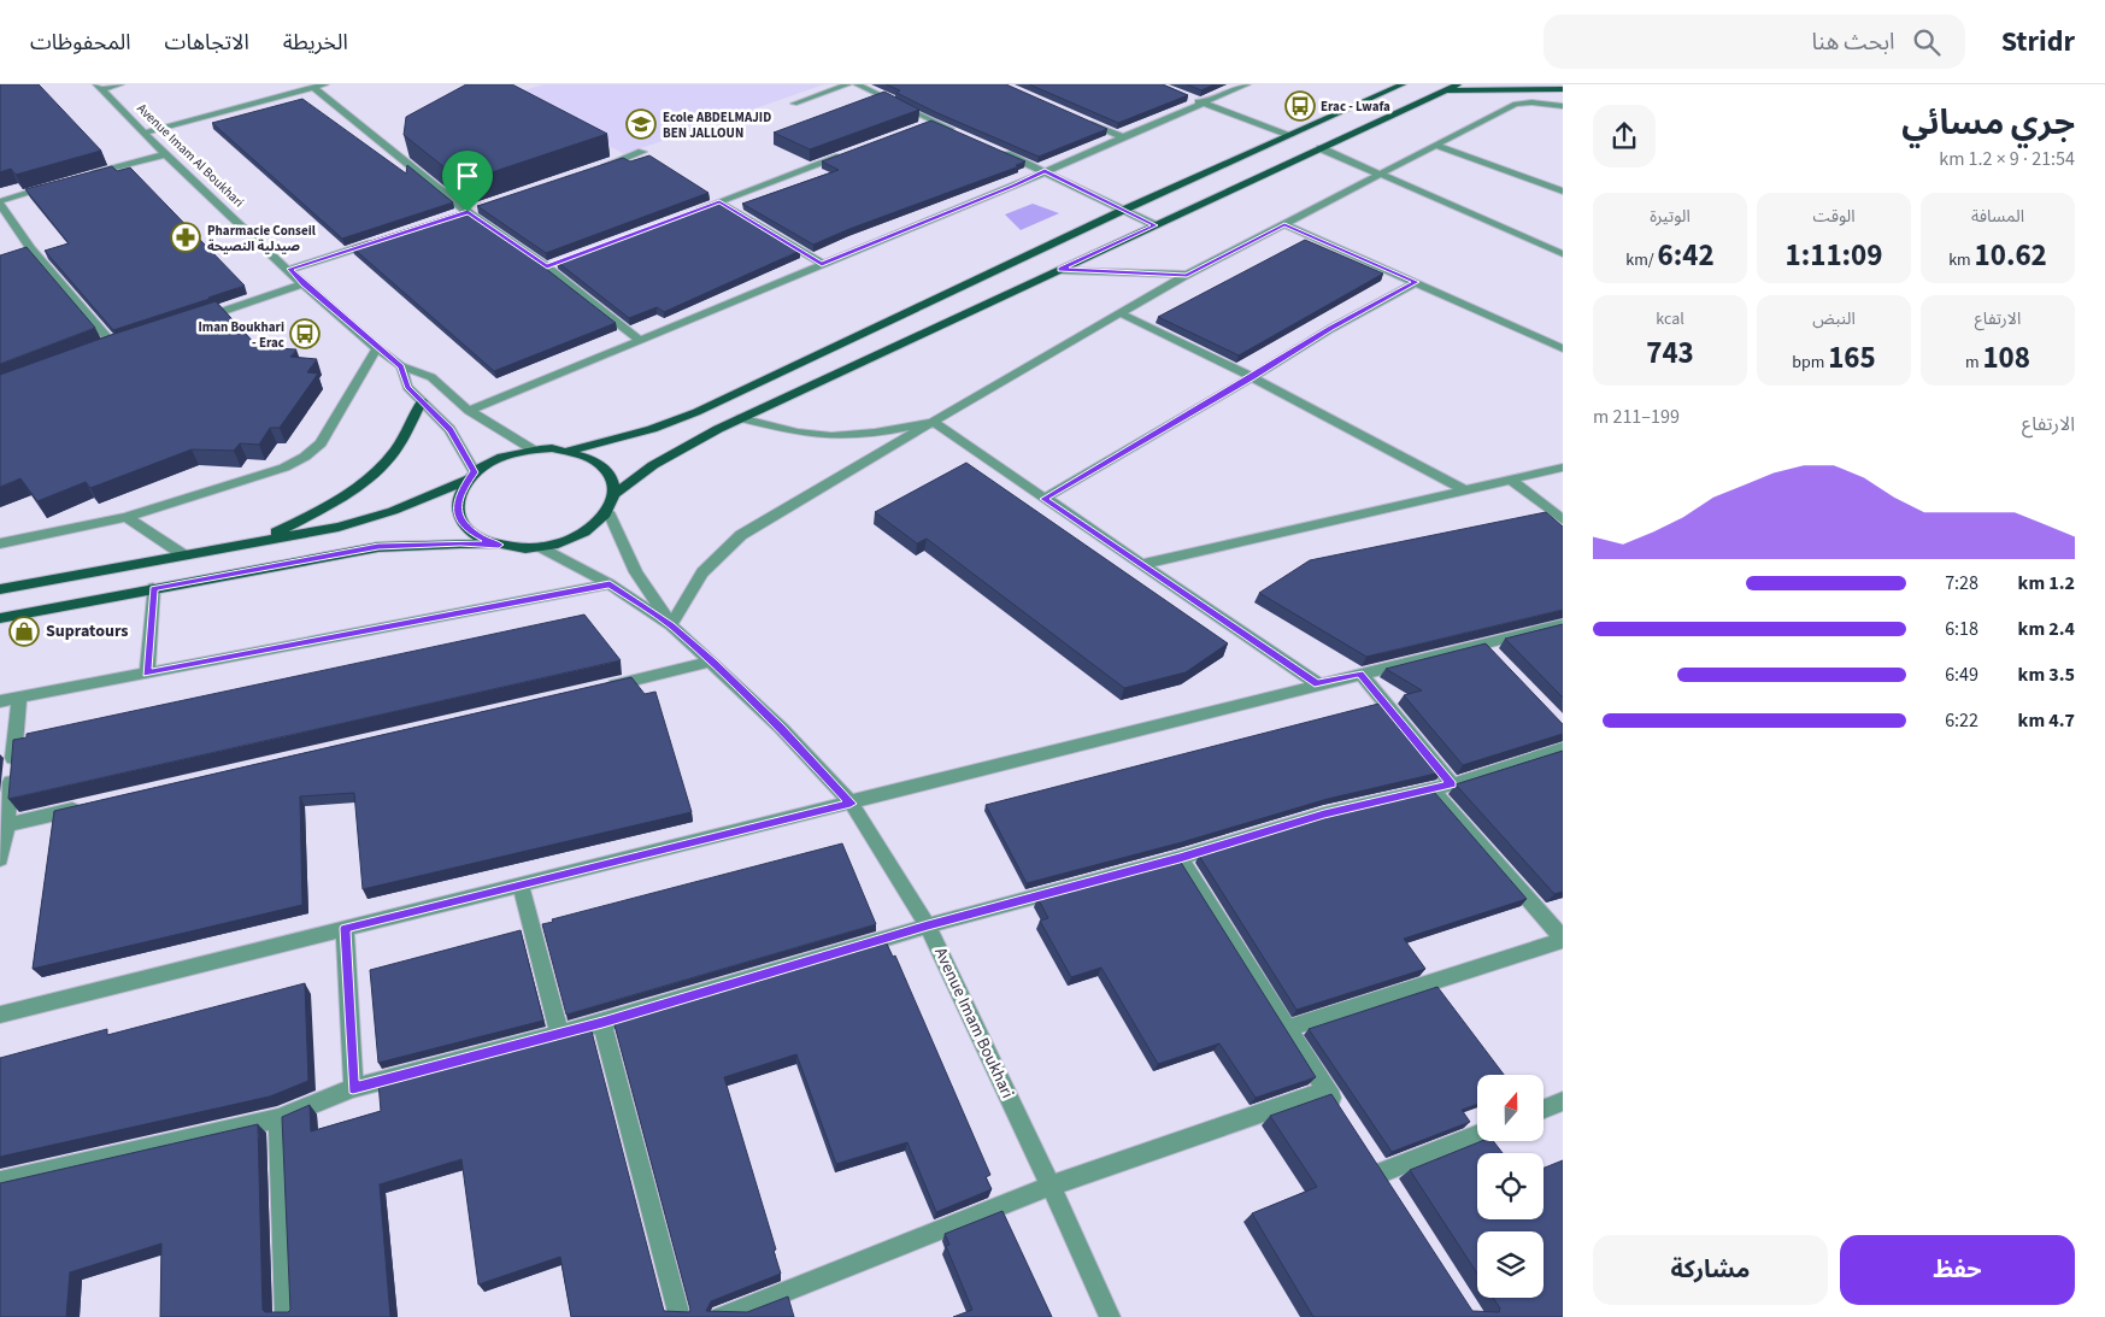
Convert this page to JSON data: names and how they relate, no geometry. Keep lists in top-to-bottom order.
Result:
{
  "streets": {
    "street": ["Avenue Imam Al Boukhari", "Avenue Imam Boukhari"]
  },
  "crossings": [
    ["Avenue Imam Al Boukhari", "Avenue Imam Boukhari"]
  ],
  "places": {
    "bus stop": ["Erac - Lwafa", "Iman Boukhari - Erac"],
    "school or university": ["Ecole ABDELMAJID BEN JALLOUN"],
    "pharmacy": ["Pharmacie Conseil صيدلية النصيحة"],
    "shop": ["Supratours"]
  },
  "north": "top",
  "page": {
    "header": "Stridr",
    "search": "ابحث هنا",
    "nav": ["الخريطة", "الاتجاهات", "المحفوظات"],
    "heading": ["جري مسائي", "21:54 · 9 × 1.2 km"],
    "stats": [
      ["المسافة", "10.62 km"],
      ["الوقت", "1:11:09"],
      ["الوتيرة", "6:42 /km"],
      ["الارتفاع", "108 m"],
      ["النبض", "165 bpm"],
      ["kcal", "743"]
    ],
    "chart": ["الارتفاع", "199–211 m"],
    "list": [
      {
        "name": "1.2 km",
        "note": "7:28"
      },
      {
        "name": "2.4 km",
        "note": "6:18"
      },
      {
        "name": "3.5 km",
        "note": "6:49"
      },
      {
        "name": "4.7 km",
        "note": "6:22"
      }
    ],
    "buttons": ["حفظ", "مشاركة"]
  }
}
